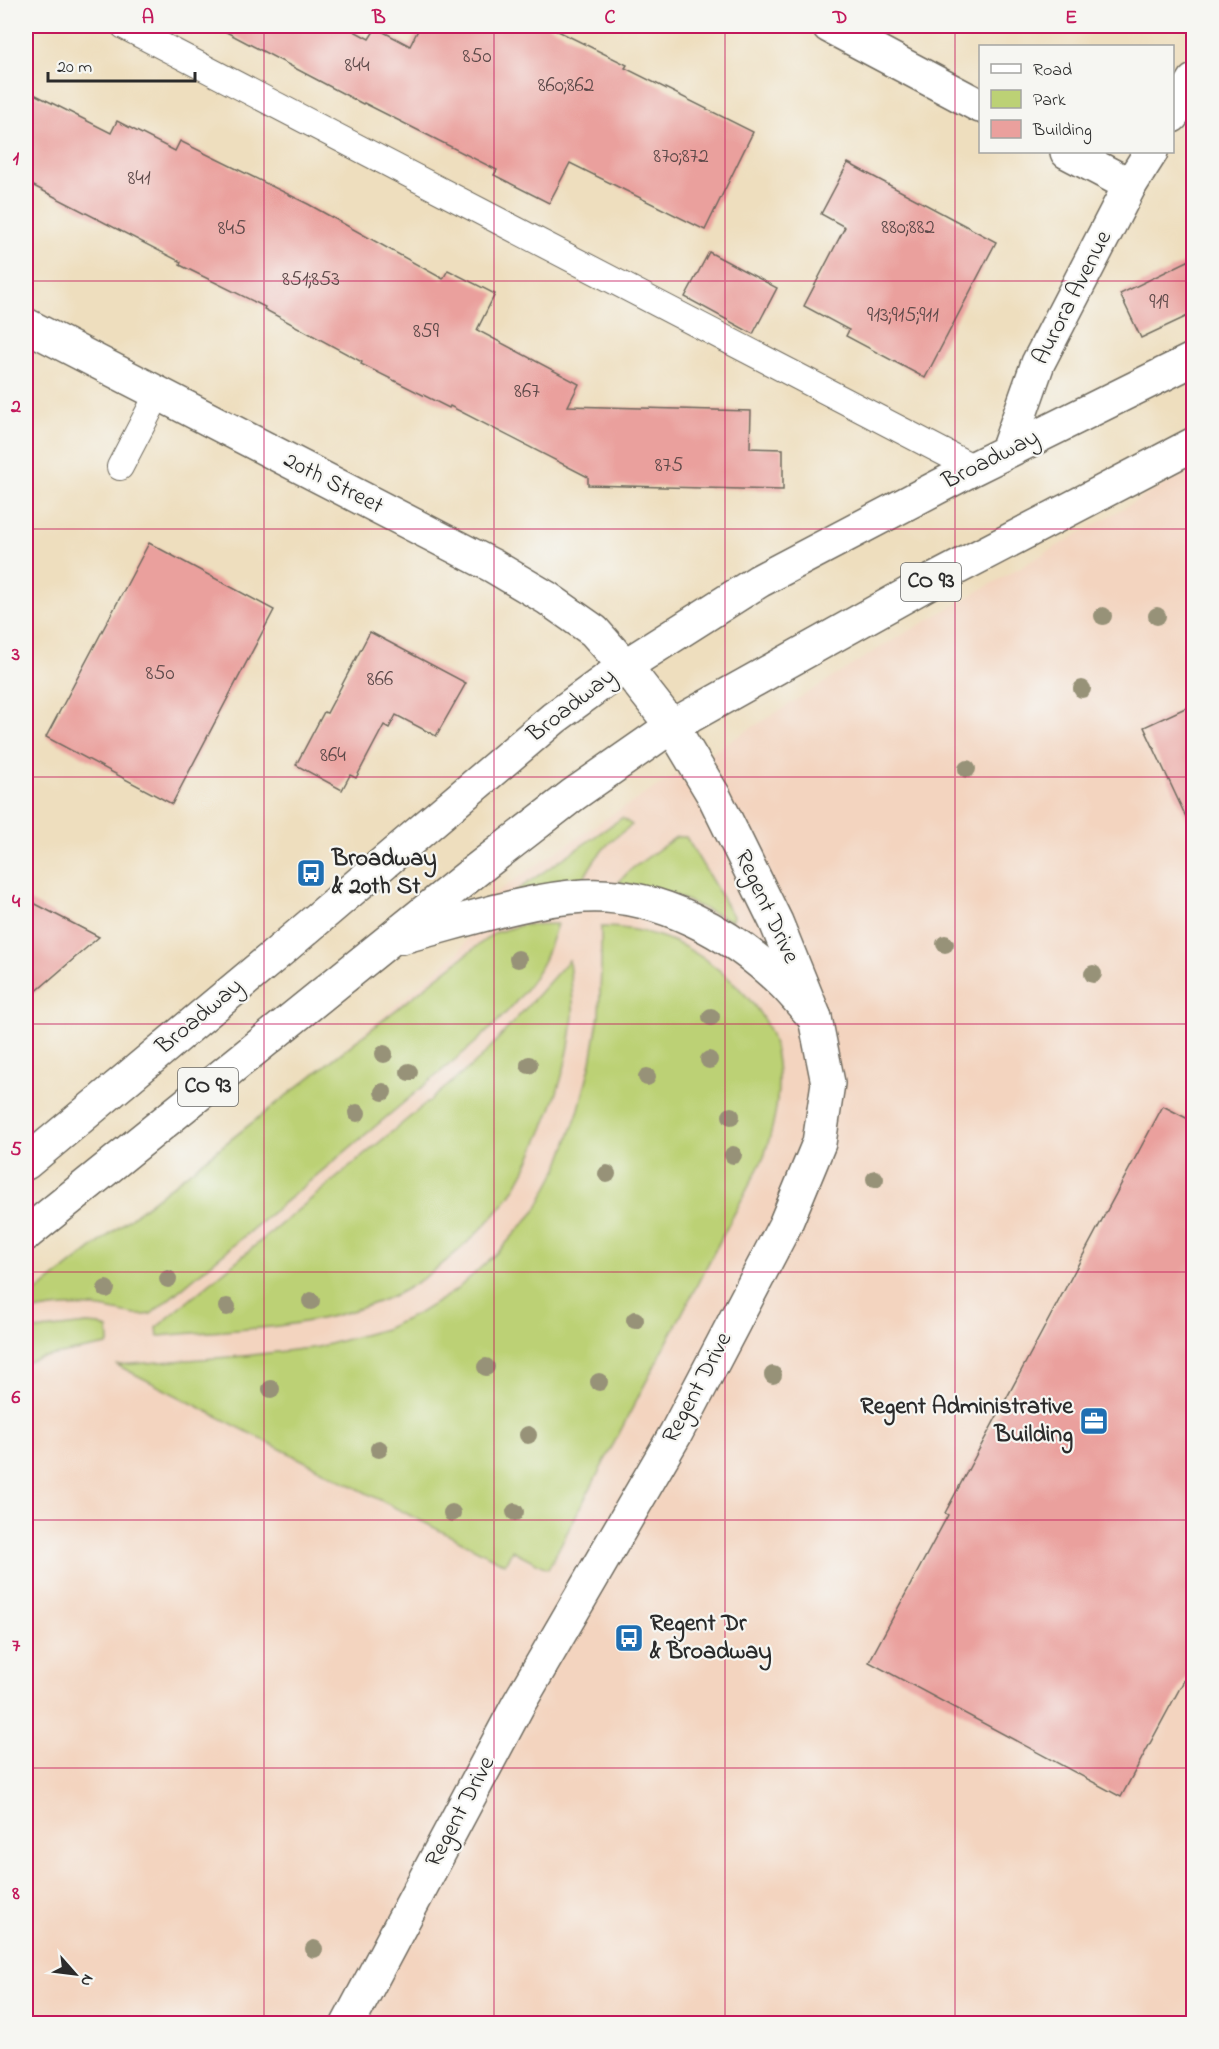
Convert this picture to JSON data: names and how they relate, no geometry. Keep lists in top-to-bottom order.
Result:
{
  "streets": {
    "main road": [
      "Aurora Avenue",
      "Broadway",
      "20th Street",
      "CO 93",
      "Regent Drive"
    ]
  },
  "crossings": [
    ["Aurora Avenue", "Broadway"],
    ["Broadway", "20th Street"],
    ["20th Street", "CO 93"],
    ["20th Street", "Regent Drive"],
    ["CO 93", "Regent Drive"]
  ],
  "places": {
    "bus stop": ["Broadway & 20th St", "Regent Dr & Broadway"],
    "office": ["Regent Administrative Building"]
  },
  "house_numbers": [
    "850",
    "844",
    "860;862",
    "870;872",
    "841",
    "880;882",
    "845",
    "851;853",
    "919",
    "913;915;911",
    "859",
    "867",
    "875",
    "850",
    "866",
    "864"
  ],
  "legend": ["Road", "Park", "Building"],
  "scale_bar": "20 m",
  "north": "bottom right",
  "grid": {
    "columns": [
      "A",
      "B",
      "C",
      "D",
      "E"
    ],
    "rows": [
      "1",
      "2",
      "3",
      "4",
      "5",
      "6",
      "7",
      "8"
    ]
  }
}
